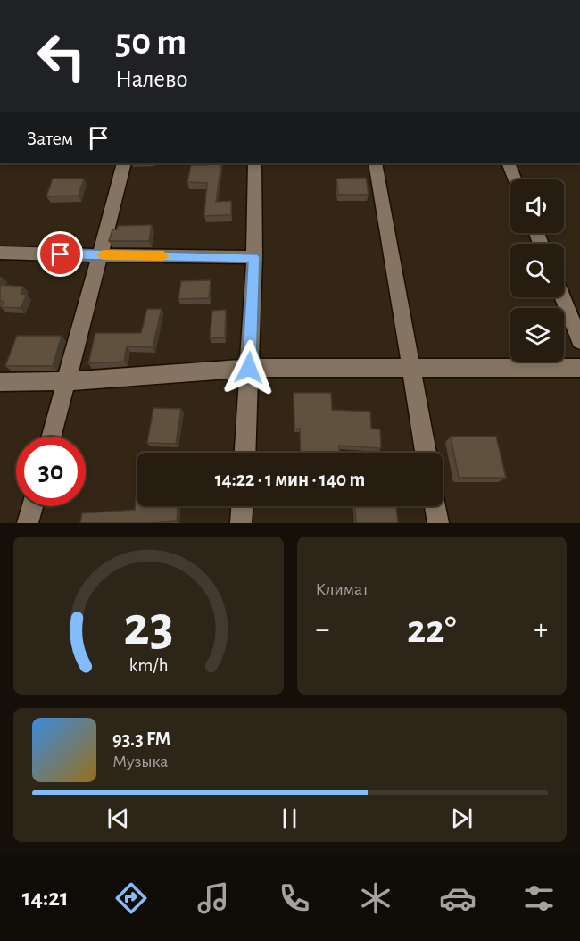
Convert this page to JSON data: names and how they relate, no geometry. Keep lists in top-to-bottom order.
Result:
{
  "page": {
    "turn": ["50 m", "Налево"],
    "then": "Затем",
    "limit": "30",
    "trip": "14:22 · 1 мин · 140 m",
    "tile": "Климат",
    "heat": ["−", "22°", "+"],
    "song": ["93.3 FM", "Музыка"],
    "tabs": "14:21",
    "gauge": ["23", "km/h"]
  }
}
